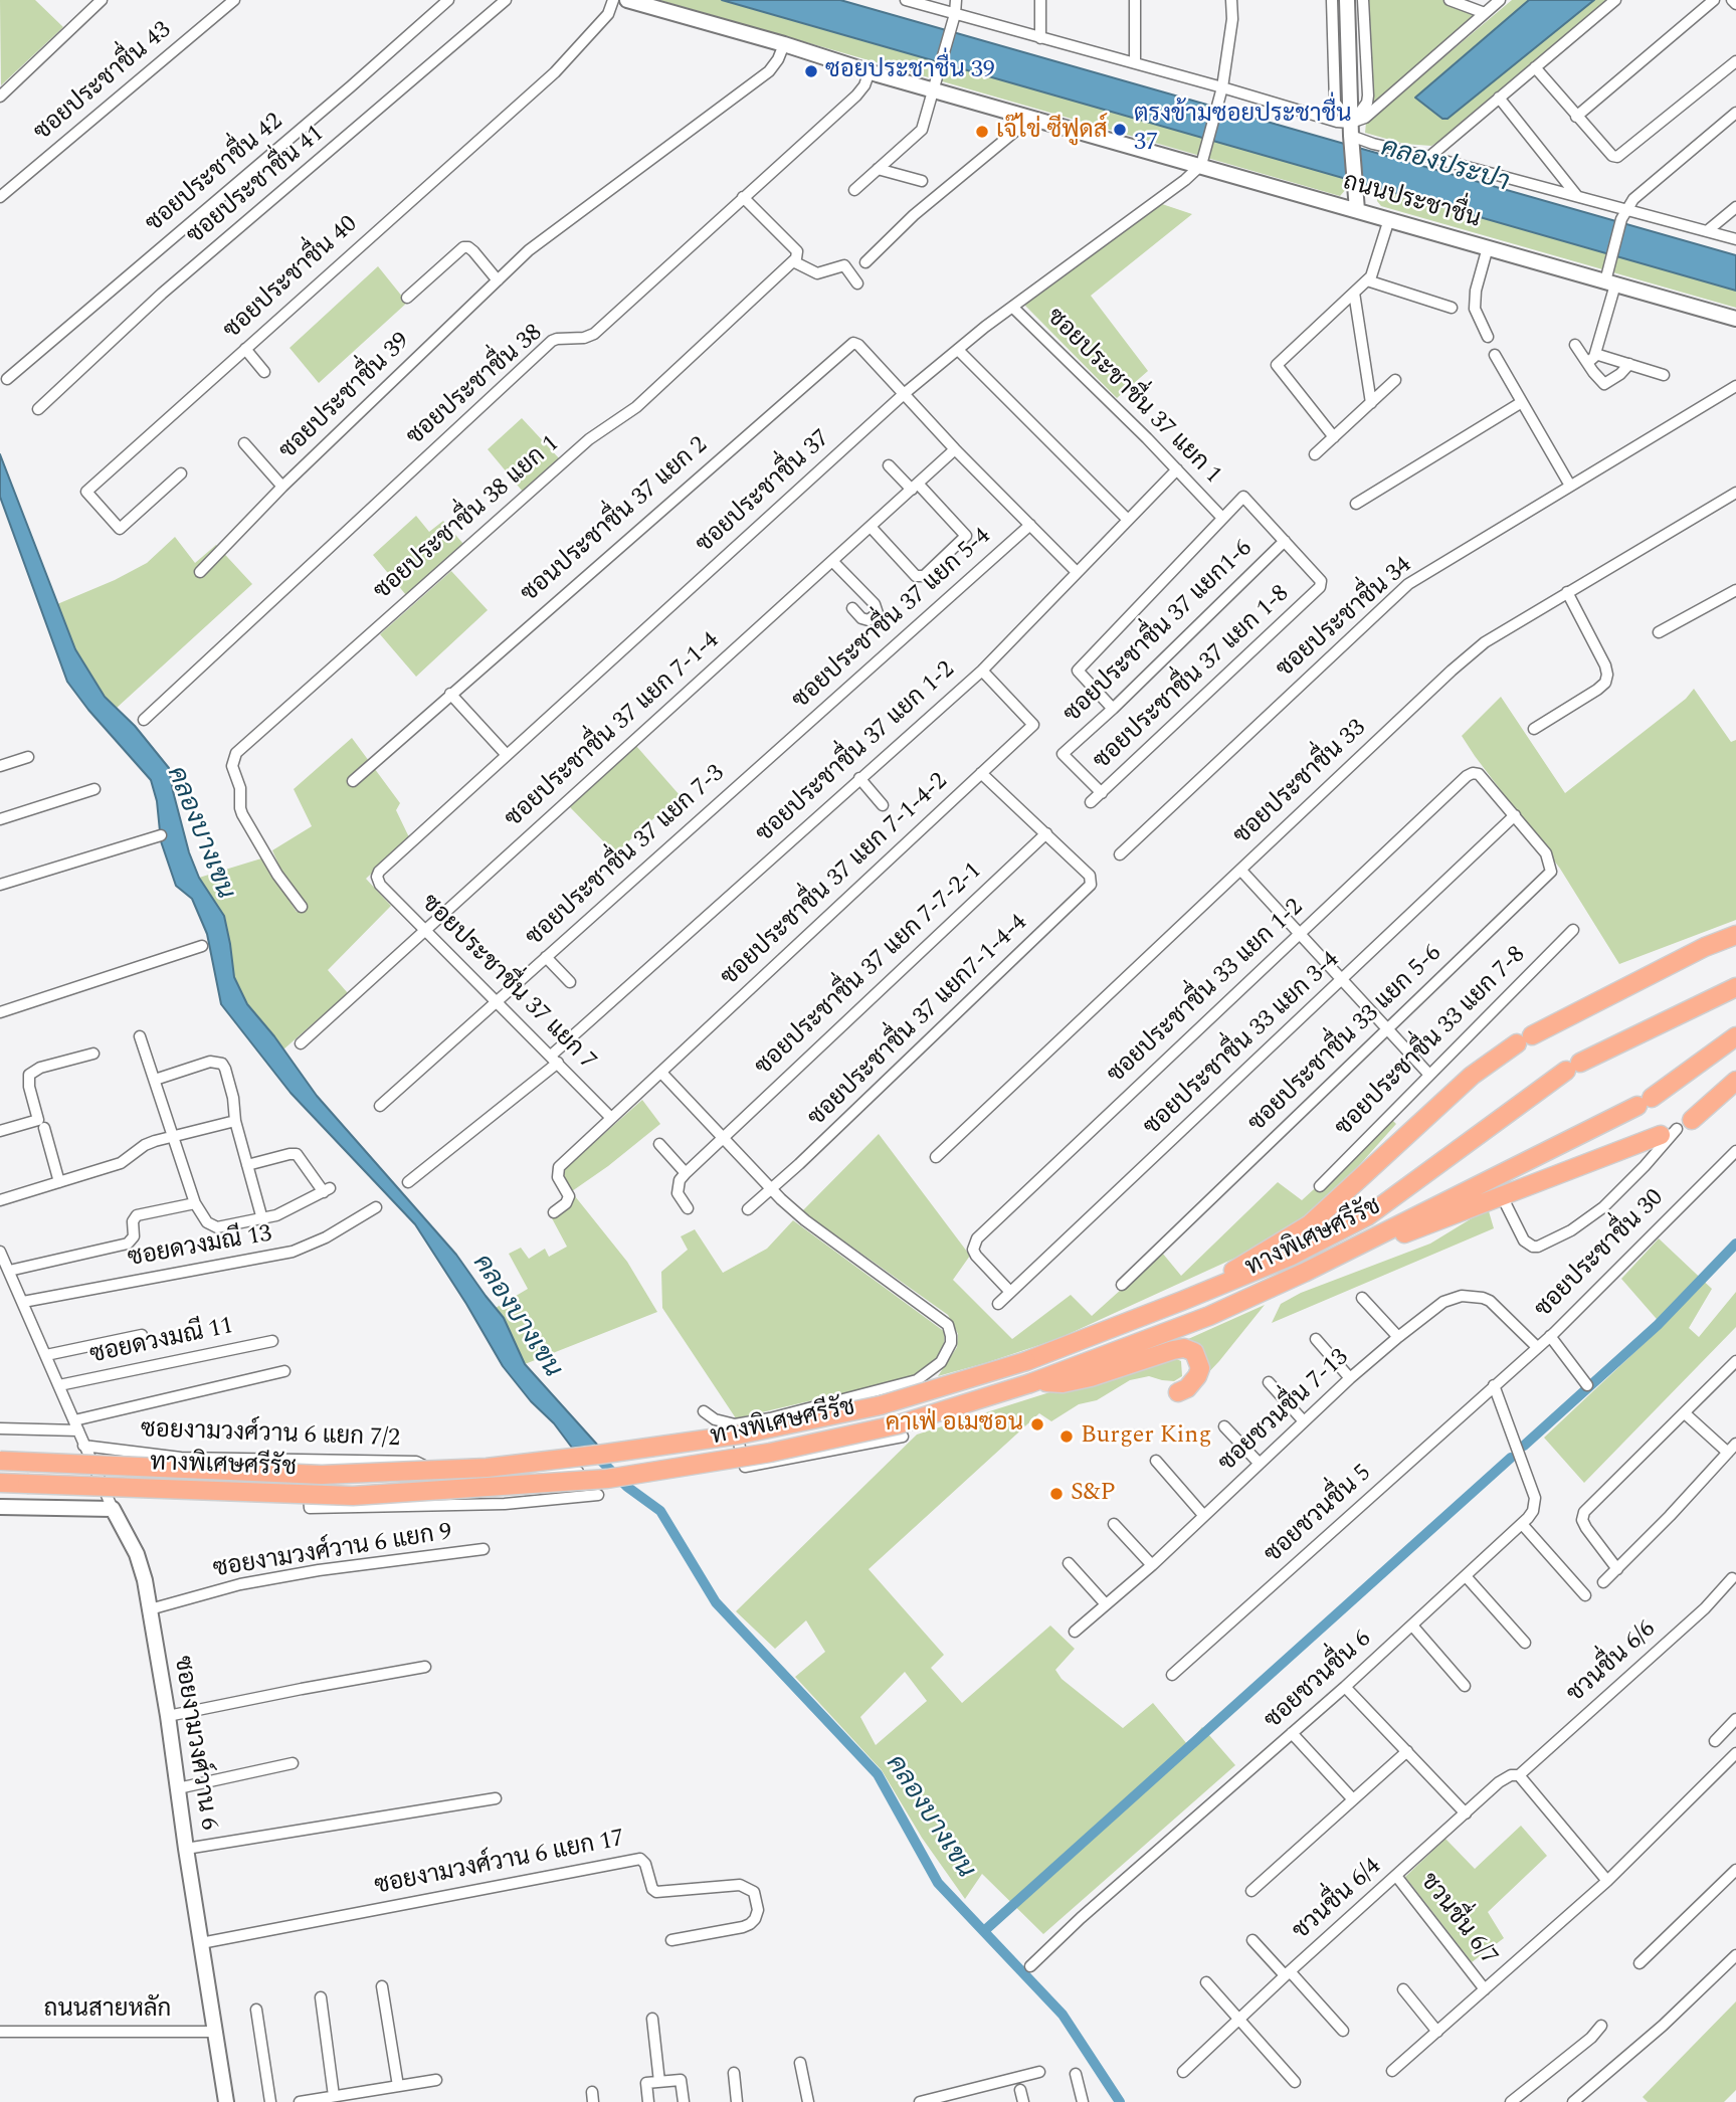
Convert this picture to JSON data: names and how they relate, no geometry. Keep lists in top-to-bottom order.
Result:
{
  "streets": {
    "highway": ["ทางพิเศษศรีรัช"],
    "main road": ["ถนนประชาชื่น", "ซอยงามวงศ์วาน 6"],
    "street": [
      "ซอยประชาชื่น 43",
      "ซอยประชาชื่น 42",
      "ซอยประชาชื่น 41",
      "ซอยประชาชื่น 40",
      "ซอยประชาชื่น 38",
      "ซอยประชาชื่น 39",
      "ซอยประชาชื่น 37 แยก 1",
      "ซอยประชาชื่น 37",
      "ซอยประชาชื่น 38 แยก 1",
      "ซอนประชาชื่น 37 แยก 2",
      "ซอยประชาชื่น 34",
      "ซอยประชาชื่น 37 แยก 5-4",
      "ซอยประชาชื่น 37 แยก1-6",
      "ซอยประชาชื่น 37 แยก 1-8",
      "ซอยประชาชื่น 37 แยก 7-1-4",
      "ซอยประชาชื่น 37 แยก 1-2",
      "ซอยประชาชื่น 33",
      "ซอยประชาชื่น 37 แยก 7-3",
      "ซอยประชาชื่น 37 แยก 7-1-4-2",
      "ซอยประชาชื่น 37 แยก 7-7-2-1",
      "ซอยประชาชื่น 37 แยก 7",
      "ซอยประชาชื่น 33 แยก 1-2",
      "ซอยประชาชื่น 37 แยก7-1-4-4",
      "ซอยประชาชื่น 33 แยก 5-6",
      "ซอยประชาชื่น 33 แยก 7-8",
      "ซอยประชาชื่น 33 แยก 3-4",
      "ซอยดวงมณี 13",
      "ซอยประชาชื่น 30",
      "ซอยดวงมณี 11",
      "ซอยชวนชื่น 7-13",
      "ซอยงามวงศ์วาน 6 แยก 7/2",
      "ซอยชวนชื่น 5",
      "ซอยงามวงศ์วาน 6 แยก 9",
      "ชวนชื่น 6/6",
      "ซอยชวนชื่น 6",
      "ซอยงามวงศ์วาน 6 แยก 17",
      "ชวนชื่น 6/4",
      "ชวนชื่น 6/7",
      "ถนนสายหลัก"
    ]
  },
  "crossings": [
    ["ถนนประชาชื่น", "ซอยประชาชื่น 38"],
    ["ถนนประชาชื่น", "ซอยประชาชื่น 39"],
    ["ถนนประชาชื่น", "ซอยประชาชื่น 37"],
    ["ซอยประชาชื่น 37 แยก 1", "ซอยประชาชื่น 37"],
    ["ซอยประชาชื่น 37 แยก 1", "ซอยประชาชื่น 37 แยก1-6"],
    ["ซอยประชาชื่น 37 แยก 1", "ซอยประชาชื่น 37 แยก 1-8"],
    ["ซอยประชาชื่น 37 แยก 1", "ซอยประชาชื่น 37 แยก 1-2"],
    ["ซอยประชาชื่น 37", "ซอนประชาชื่น 37 แยก 2"],
    ["ซอยประชาชื่น 37", "ซอยประชาชื่น 37 แยก 7"],
    ["ซอยประชาชื่น 37 แยก 5-4", "ซอยประชาชื่น 37 แยก 7-3"],
    ["ซอยประชาชื่น 37 แยก1-6", "ซอยประชาชื่น 37 แยก 1-8"],
    ["ซอยประชาชื่น 37 แยก 7-1-4", "ซอยประชาชื่น 37 แยก 7"],
    ["ซอยประชาชื่น 37 แยก 1-2", "ซอยประชาชื่น 37 แยก 7-1-4-2"],
    ["ซอยประชาชื่น 37 แยก 1-2", "ซอยประชาชื่น 37 แยก 7"],
    ["ซอยประชาชื่น 37 แยก 7-3", "ซอยประชาชื่น 37 แยก 7"],
    ["ซอยประชาชื่น 37 แยก 7-1-4-2", "ซอยประชาชื่น 37 แยก 7"],
    ["ซอยประชาชื่น 37 แยก 7-7-2-1", "ซอยประชาชื่น 37 แยก7-1-4-4"],
    ["ซอยประชาชื่น 33 แยก 1-2", "ซอยประชาชื่น 33 แยก 5-6"],
    ["ซอยประชาชื่น 33 แยก 1-2", "ซอยประชาชื่น 33 แยก 3-4"],
    ["ซอยประชาชื่น 33 แยก 5-6", "ซอยประชาชื่น 33 แยก 3-4"],
    ["ซอยประชาชื่น 30", "ซอยชวนชื่น 7-13"],
    ["ซอยประชาชื่น 30", "ซอยชวนชื่น 5"],
    ["ซอยประชาชื่น 30", "ซอยชวนชื่น 6"],
    ["ซอยชวนชื่น 5", "ซอยชวนชื่น 6"],
    ["ซอยงามวงศ์วาน 6 แยก 9", "ซอยงามวงศ์วาน 6"],
    ["ชวนชื่น 6/6", "ชวนชื่น 6/4"],
    ["ซอยงามวงศ์วาน 6", "ซอยงามวงศ์วาน 6 แยก 17"],
    ["ซอยงามวงศ์วาน 6", "ถนนสายหลัก"],
    ["ชวนชื่น 6/4", "ชวนชื่น 6/7"]
  ],
  "water": ["คลองประปา", "คลองบางเขน"],
  "places": [
    "ซอยประชาชื่น 39",
    "ตรงข้ามซอยประชาชื่น 37",
    "เจ๊ไข่ ซีฟูดส์",
    "คาเฟ่ อเมซอน",
    "Burger King",
    "S&P"
  ]
}
